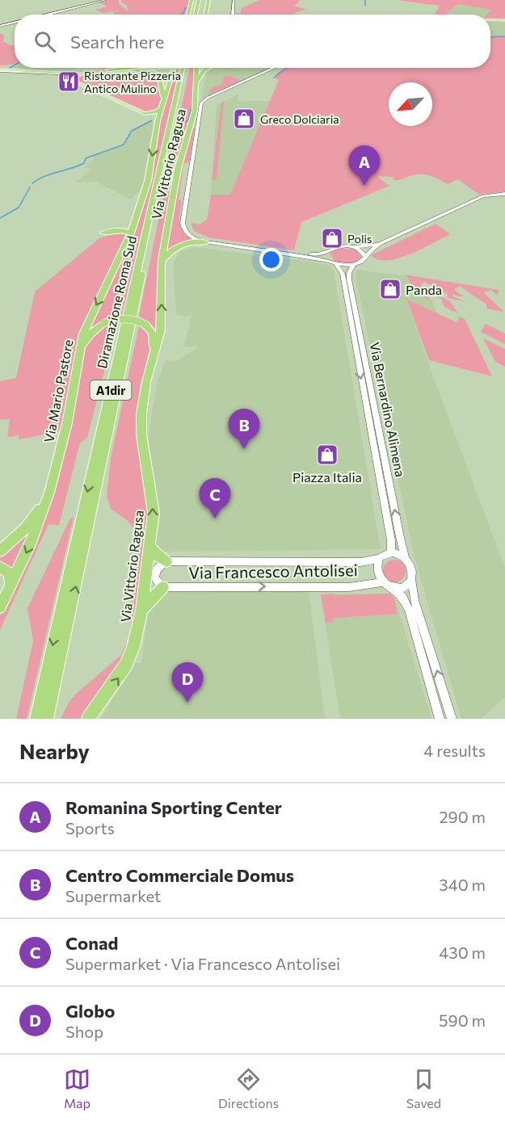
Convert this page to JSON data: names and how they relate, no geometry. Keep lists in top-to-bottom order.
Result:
{
  "streets": {
    "highway": [
      "Via Vittorio Ragusa",
      "Diramazione Roma Sud",
      "A1dir",
      "Via Mario Pastore"
    ],
    "street": ["Via Bernardino Alimena", "Via Francesco Antolisei"]
  },
  "crossings": [
    ["Via Bernardino Alimena", "Via Francesco Antolisei"]
  ],
  "one_way": ["Via Vittorio Ragusa", "Via Mario Pastore"],
  "places": {
    "restaurant": ["Ristorante Pizzeria Antico Mulino"],
    "shop": [
      "Greco Dolciaria",
      "Polis",
      "Panda",
      "Piazza Italia"
    ]
  },
  "north": "bottom left",
  "page": {
    "search": "Search here",
    "pins": [
      "A",
      "B",
      "C",
      "D"
    ],
    "heading": ["Nearby", "4 results"],
    "list": [
      {
        "mark": "A",
        "name": "Romanina Sporting Center",
        "note": "Sports",
        "value": "290 m"
      },
      {
        "mark": "B",
        "name": "Centro Commerciale Domus",
        "note": "Supermarket",
        "value": "340 m"
      },
      {
        "mark": "C",
        "name": "Conad",
        "note": "Supermarket · Via Francesco Antolisei",
        "value": "430 m"
      },
      {
        "mark": "D",
        "name": "Globo",
        "note": "Shop",
        "value": "590 m"
      }
    ],
    "nav": ["Map", "Directions", "Saved"]
  }
}
